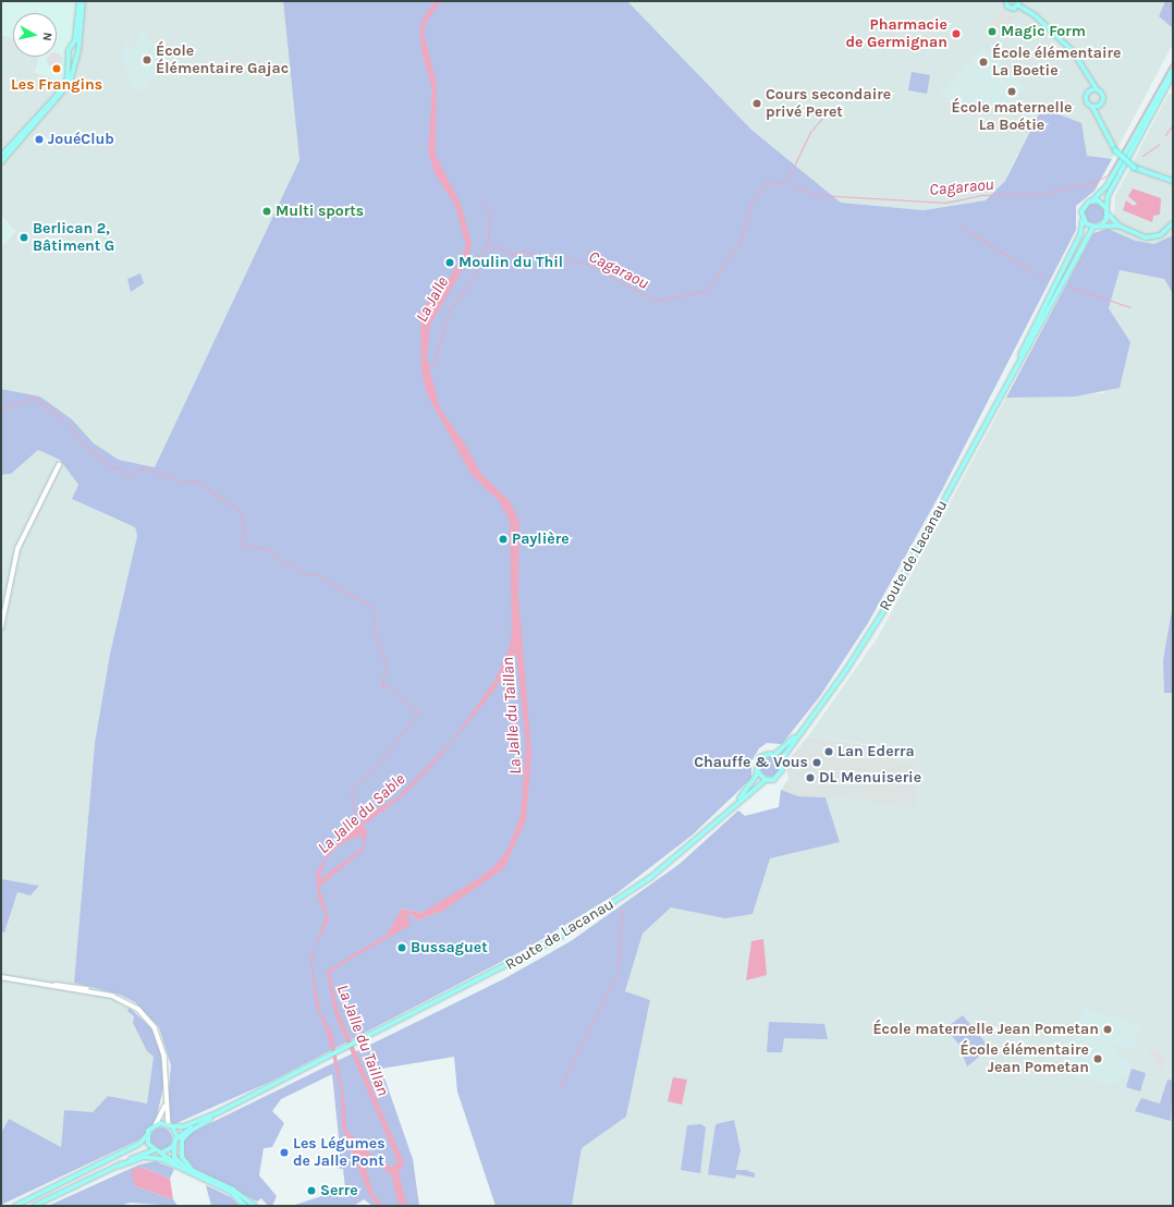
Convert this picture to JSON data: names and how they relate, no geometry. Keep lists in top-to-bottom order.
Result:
{
  "streets": {
    "main road": ["Route de Lacanau"]
  },
  "water": [
    "Cagaraou",
    "La Jalle",
    "La Jalle du Taillan",
    "La Jalle du Sable"
  ],
  "places": [
    "Magic Form",
    "Pharmacie de Germignan",
    "École Élémentaire Gajac",
    "École élémentaire La Boetie",
    "Les Frangins",
    "École maternelle La Boétie",
    "Cours secondaire privé Peret",
    "JouéClub",
    "Multi sports",
    "Berlican 2, Bâtiment G",
    "Moulin du Thil",
    "Paylière",
    "Lan Ederra",
    "Chauffe & Vous",
    "DL Menuiserie",
    "Bussaguet",
    "École maternelle Jean Pometan",
    "École élémentaire Jean Pometan",
    "Les Légumes de Jalle Pont",
    "Serre"
  ],
  "north": "right"
}
